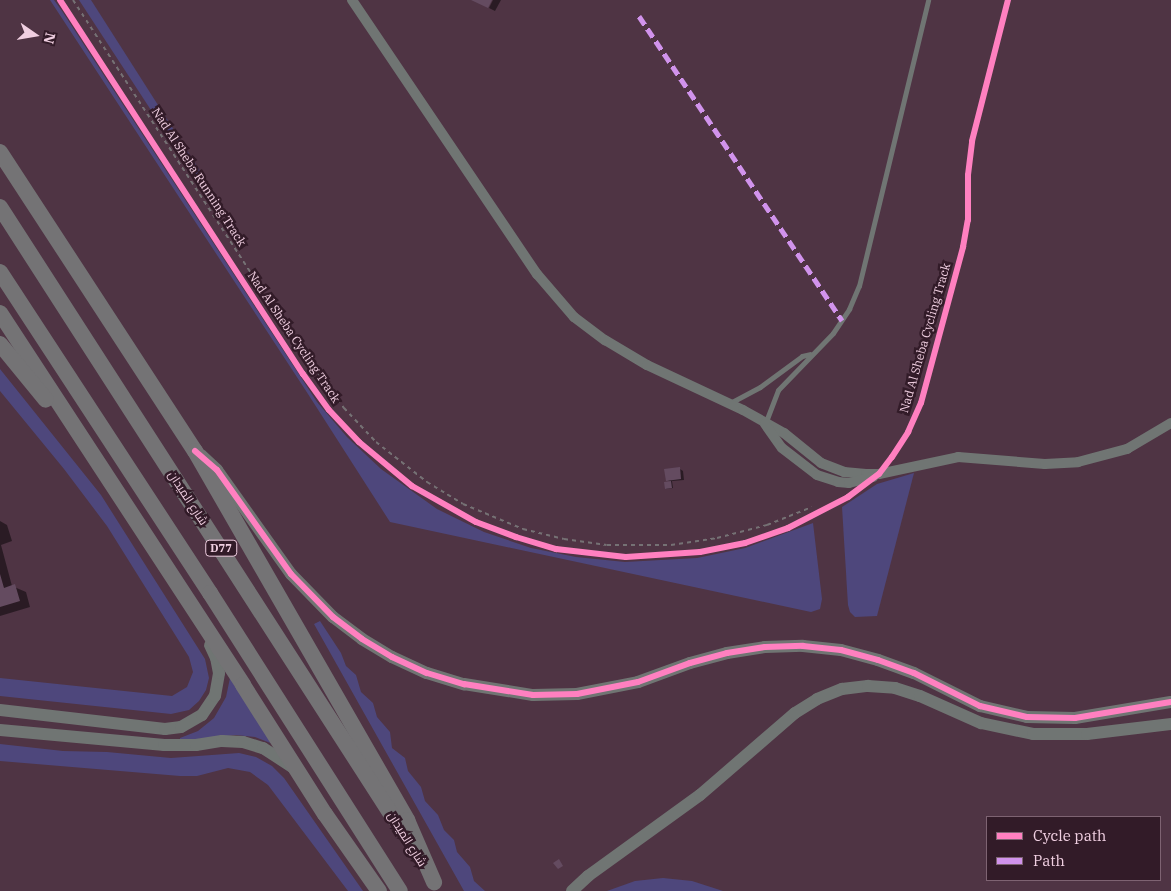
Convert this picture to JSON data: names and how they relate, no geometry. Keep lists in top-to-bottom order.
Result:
{
  "streets": {
    "main road": ["شارع الميدان", "D77"],
    "path": ["Nad Al Sheba Running Track"],
    "cycle path": ["Nad Al Sheba Cycling Track"]
  },
  "legend": ["Cycle path", "Path"],
  "north": "right"
}
